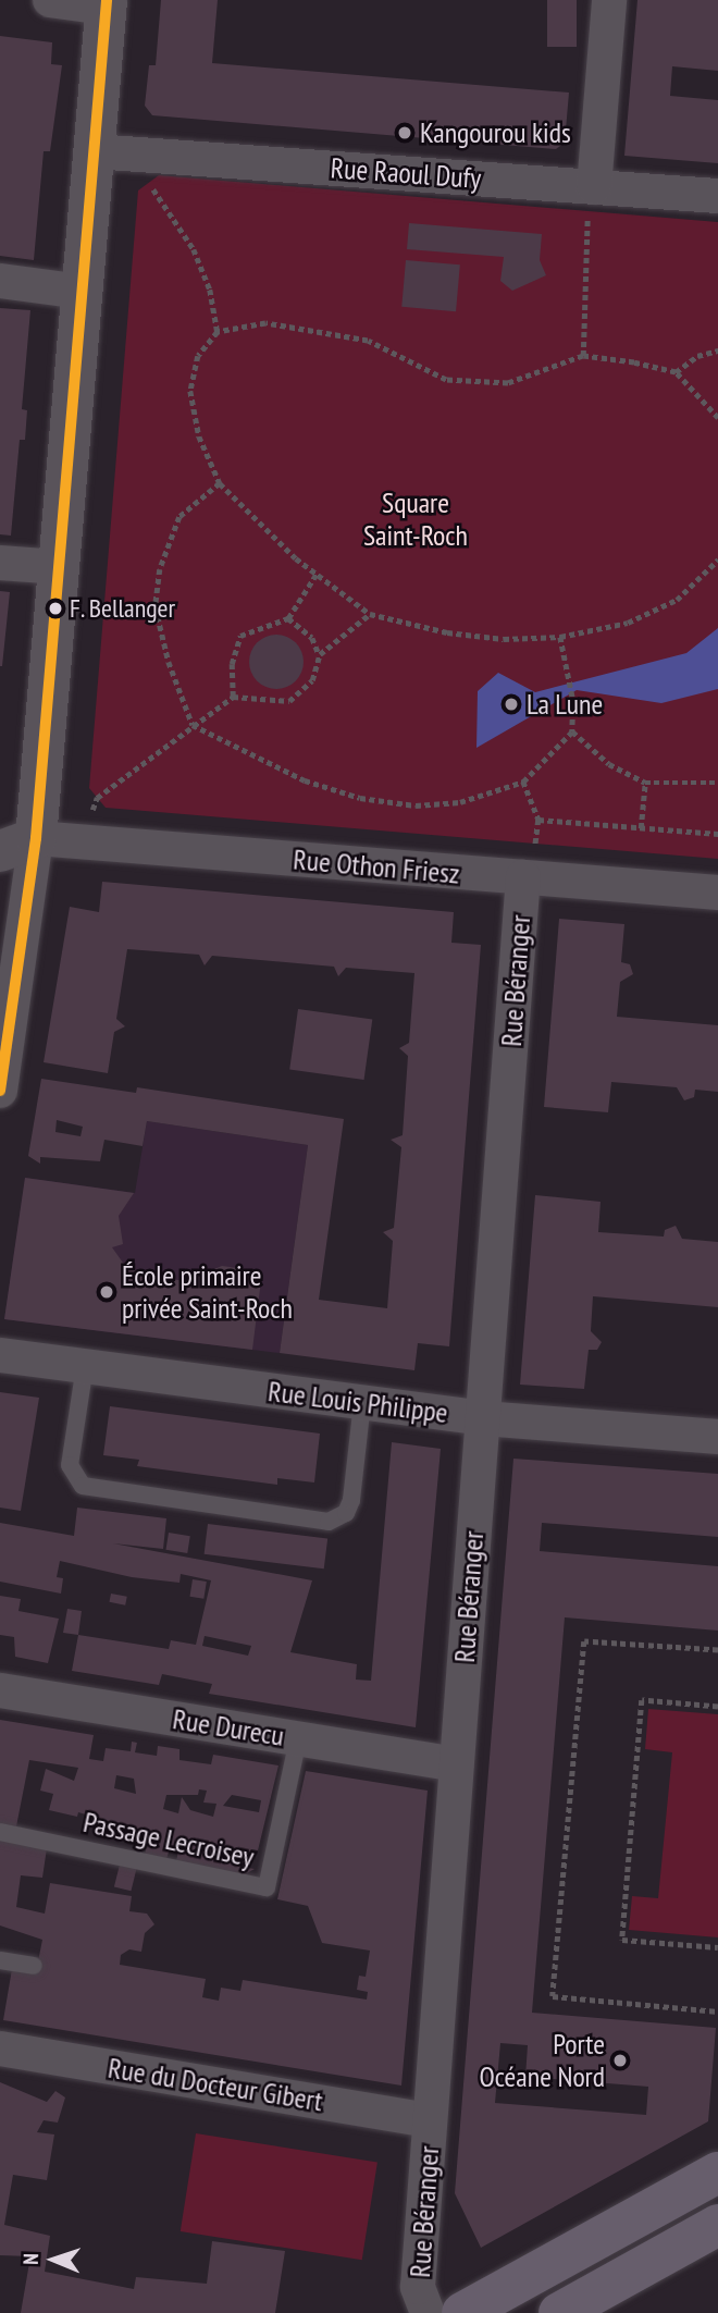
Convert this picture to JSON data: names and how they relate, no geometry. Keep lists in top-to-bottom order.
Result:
{
  "streets": {
    "street": [
      "Rue Raoul Dufy",
      "Rue Othon Friesz",
      "Rue Béranger",
      "Rue Louis Philippe",
      "Rue Durecu",
      "Rue du Docteur Gibert"
    ],
    "lane": ["Passage Lecroisey"]
  },
  "crossings": [
    ["Rue Othon Friesz", "Rue Béranger"],
    ["Rue Béranger", "Rue Louis Philippe"],
    ["Rue Béranger", "Rue Durecu"],
    ["Rue Béranger", "Rue du Docteur Gibert"],
    ["Rue Durecu", "Passage Lecroisey"]
  ],
  "parks": ["Square Saint-Roch"],
  "places": [
    "Kangourou kids",
    "F. Bellanger",
    "La Lune",
    "École primaire privée Saint-Roch",
    "Porte Océane Nord"
  ],
  "north": "left"
}
